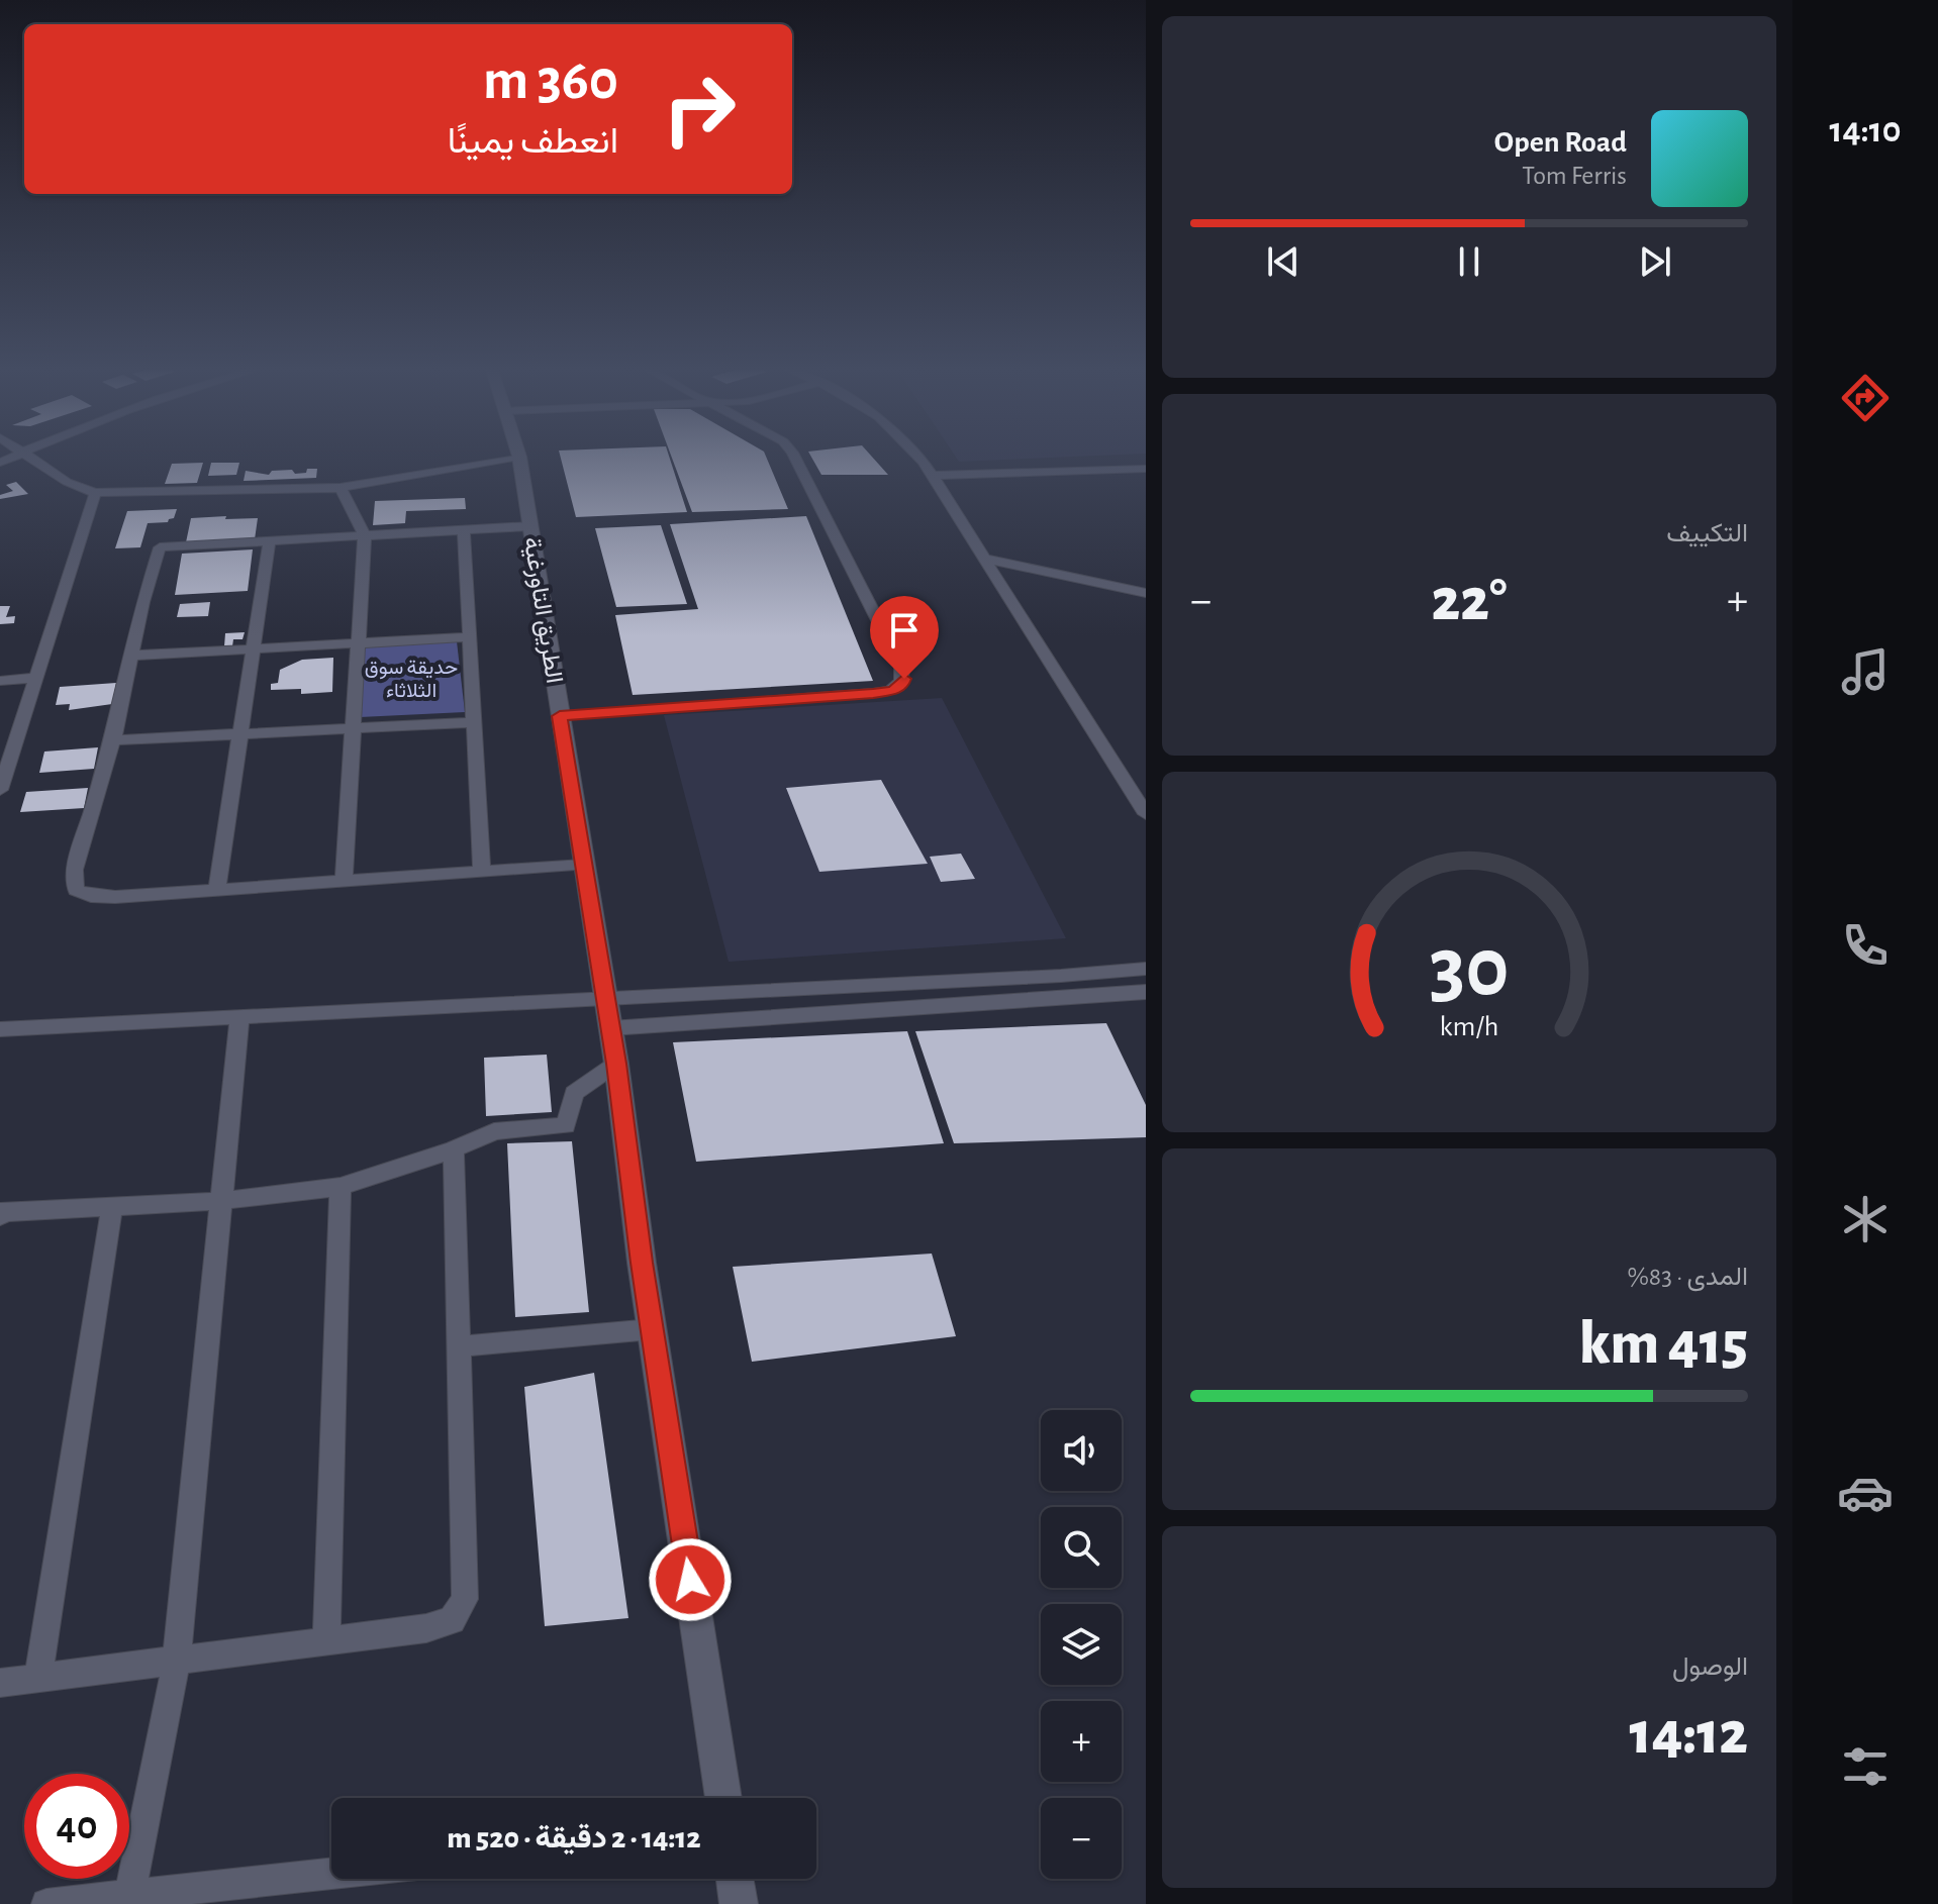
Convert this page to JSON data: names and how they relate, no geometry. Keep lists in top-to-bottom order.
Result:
{
  "streets": {
    "street": ["الطريق التاورغية"]
  },
  "parks": ["حديقة سوق الثلاثاء"],
  "page": {
    "tabs": "14:10",
    "turn": ["360 m", "انعطف يمينًا"],
    "song": ["Open Road", "Tom Ferris"],
    "tile": [
      "التكييف",
      ["المدى · 83%", "415 km"],
      ["الوصول", "14:12"]
    ],
    "heat": ["−", "22°", "+"],
    "map_buttons": ["+", "−"],
    "limit": "40",
    "trip": "14:12 · 2 دقيقة · 520 m",
    "gauge": ["30", "km/h"]
  }
}
